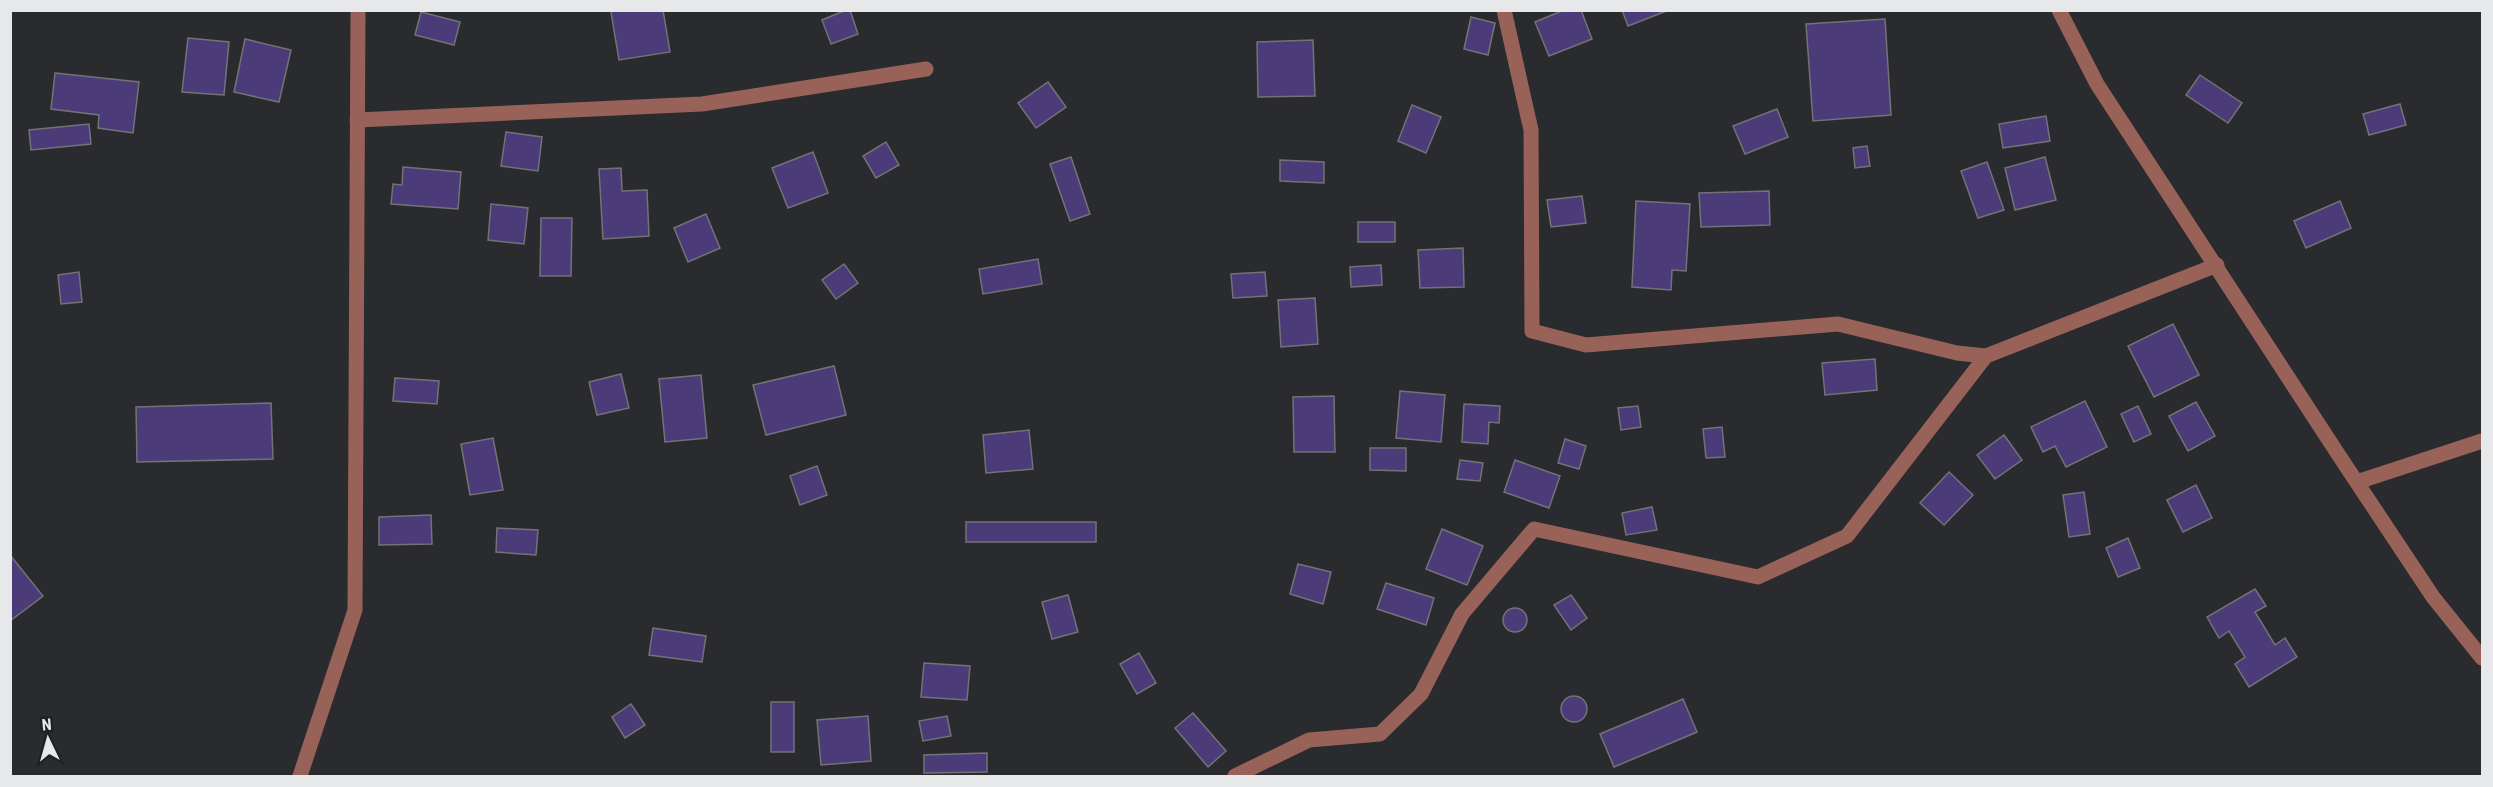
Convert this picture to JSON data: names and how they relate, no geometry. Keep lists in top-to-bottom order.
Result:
{
  "north": "top"
}
